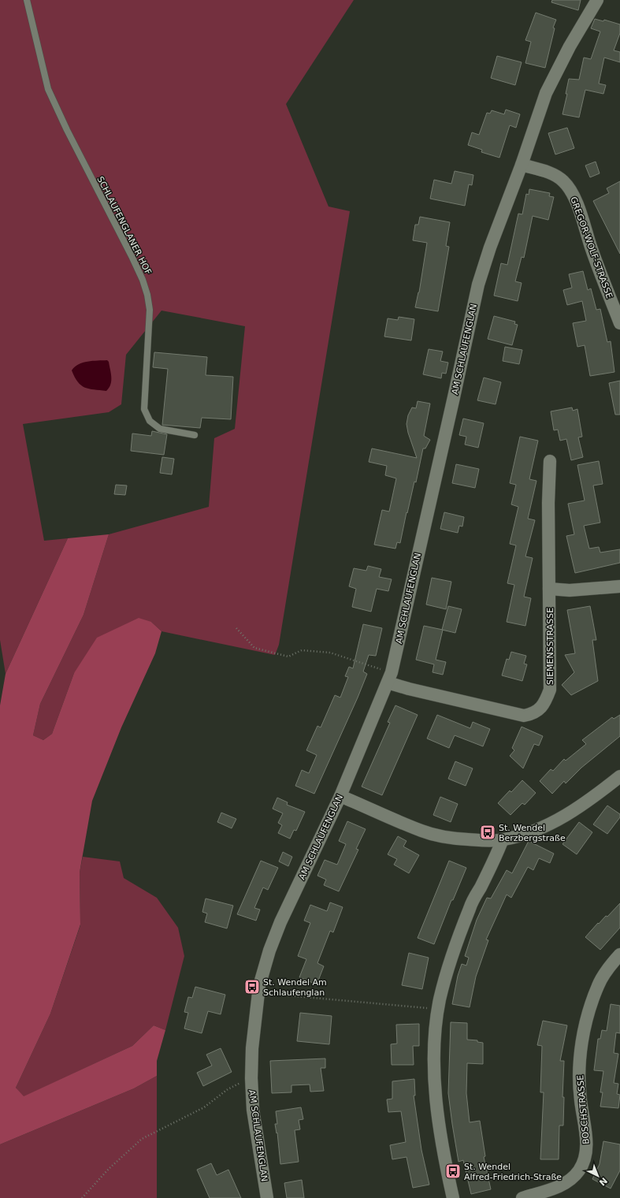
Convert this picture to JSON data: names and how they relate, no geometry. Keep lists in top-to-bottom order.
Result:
{
  "streets": {
    "street": [
      "GREGOR-WOLF-STRASSE",
      "AM SCHLAUFENGLAN",
      "SIEMENSSTRASSE",
      "BOSCHSTRASSE"
    ],
    "lane": ["SCHLAUFENGLANER HOF"]
  },
  "crossings": [
    ["GREGOR-WOLF-STRASSE", "AM SCHLAUFENGLAN"],
    ["AM SCHLAUFENGLAN", "SIEMENSSTRASSE"]
  ],
  "places": {
    "bus stop": ["St. Wendel Berzbergstraße", "St. Wendel Am Schlaufenglan", "St. Wendel Alfred-Friedrich-Straße"]
  },
  "north": "bottom right"
}
